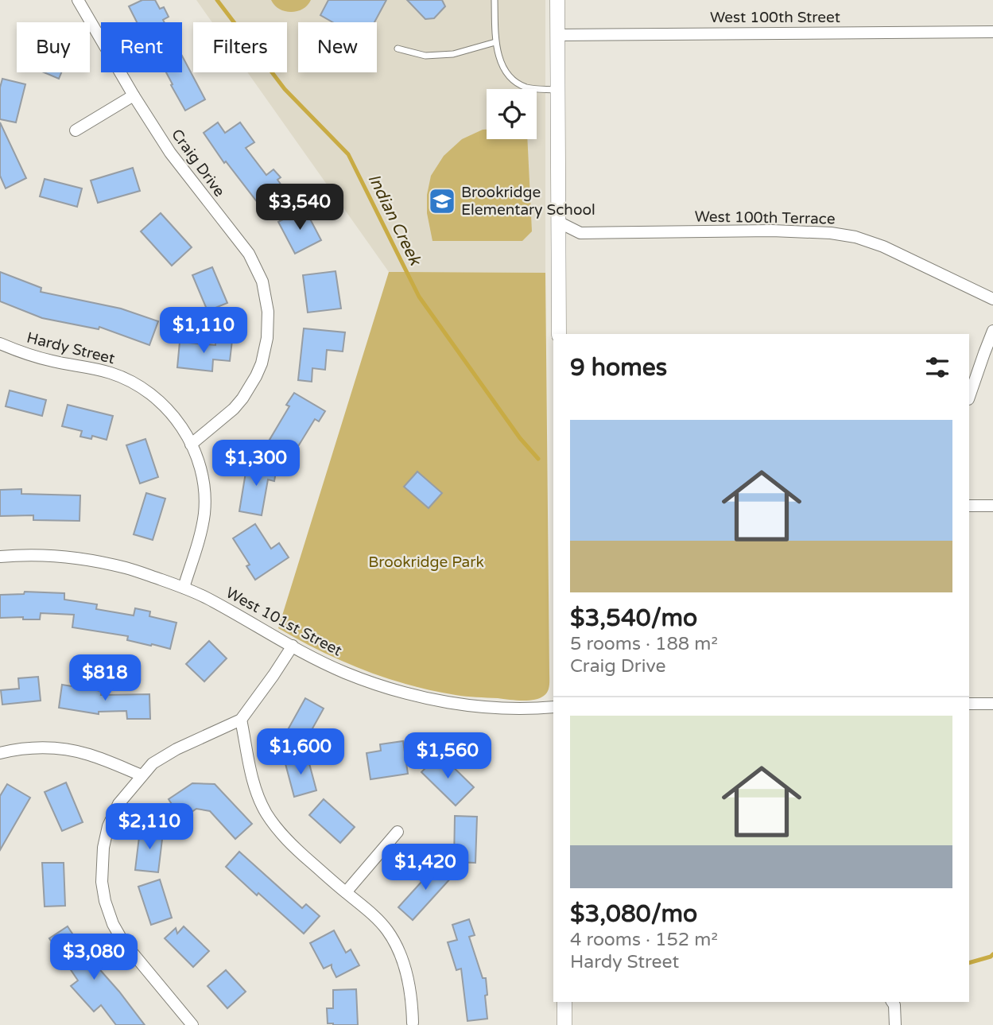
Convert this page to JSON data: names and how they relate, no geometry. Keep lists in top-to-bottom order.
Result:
{
  "streets": {
    "street": [
      "West 100th Street",
      "Craig Drive",
      "West 100th Terrace",
      "Hardy Street",
      "West 101st Street"
    ]
  },
  "crossings": [
    ["Craig Drive", "Hardy Street"],
    ["Hardy Street", "West 101st Street"]
  ],
  "water": ["Indian Creek"],
  "parks": ["Brookridge Park"],
  "places": {
    "school or university": ["Brookridge Elementary School"]
  },
  "page": {
    "chip": [
      "Buy",
      "Rent",
      "Filters",
      "New"
    ],
    "price": [
      "$3,540",
      "$1,110",
      "$1,300",
      "$818",
      "$1,600",
      "$1,560",
      "$2,110",
      "$1,420",
      "$3,080"
    ],
    "heading": "9 homes",
    "list": [
      {
        "name": "$3,540/mo",
        "note": "5 rooms · 188 m² · Craig Drive"
      },
      {
        "name": "$3,080/mo",
        "note": "4 rooms · 152 m² · Hardy Street"
      }
    ]
  }
}
